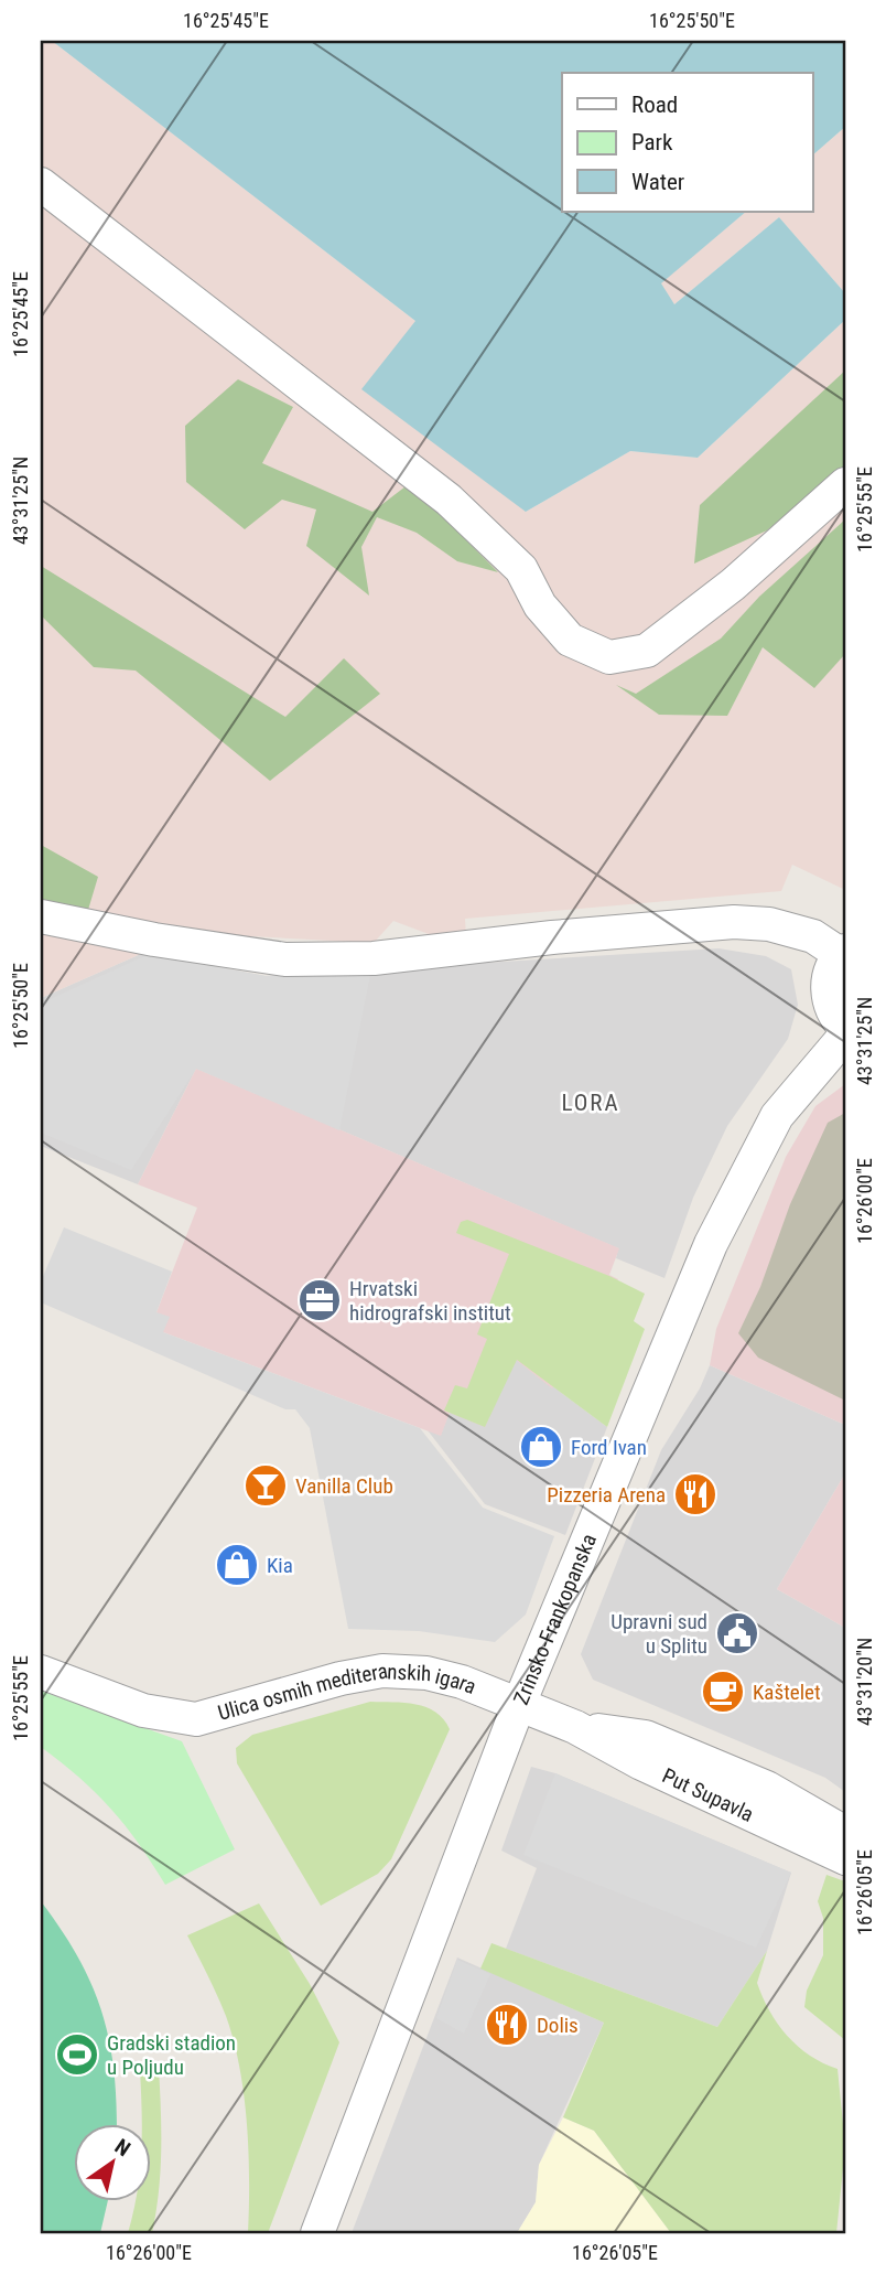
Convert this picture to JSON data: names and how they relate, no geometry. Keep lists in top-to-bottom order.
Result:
{
  "streets": {
    "street": ["Zrinsko-Frankopanska", "Ulica osmih mediteranskih igara", "Put Supavla"]
  },
  "crossings": [
    ["Zrinsko-Frankopanska", "Ulica osmih mediteranskih igara"],
    ["Zrinsko-Frankopanska", "Put Supavla"],
    ["Ulica osmih mediteranskih igara", "Put Supavla"]
  ],
  "districts": ["LORA"],
  "places": {
    "office": ["Hrvatski hidrografski institut"],
    "shop": ["Ford Ivan", "Kia"],
    "bar": ["Vanilla Club"],
    "restaurant": ["Pizzeria Arena", "Dolis"],
    "public building": ["Upravni sud u Splitu"],
    "cafe": ["Kaštelet"],
    "sports": ["Gradski stadion u Poljudu"]
  },
  "legend": ["Road", "Park", "Water"],
  "north": "top right",
  "coordinates": [
    "16°25'45\"E",
    "16°25'50\"E",
    "43°31'25\"N",
    "16°25'55\"E",
    "16°26'00\"E",
    "43°31'20\"N",
    "16°26'05\"E"
  ]
}
